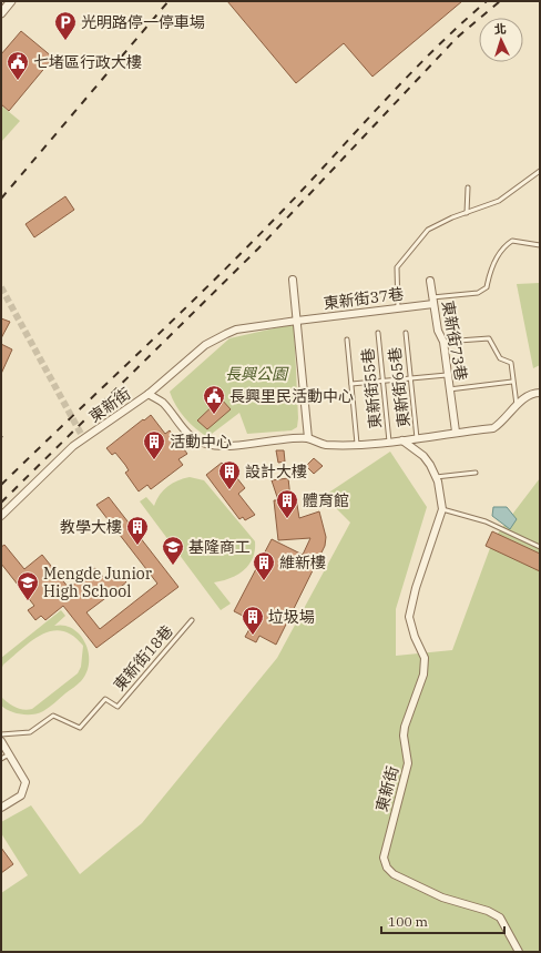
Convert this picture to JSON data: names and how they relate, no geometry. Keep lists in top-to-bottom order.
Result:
{
  "streets": {
    "street": ["東新街37巷", "東新街73巷", "東新街"],
    "lane": ["東新街65巷", "東新街55巷", "東新街18巷"]
  },
  "crossings": [
    ["東新街37巷", "東新街73巷"],
    ["東新街37巷", "東新街"],
    ["東新街73巷", "東新街"],
    ["東新街65巷", "東新街"],
    ["東新街55巷", "東新街"]
  ],
  "parks": ["長興公園"],
  "places": {
    "parking": ["光明路停一停車場"],
    "public building": ["七堵區行政大樓", "長興里民活動中心"],
    "building": [
      "活動中心",
      "設計大樓",
      "體育館",
      "教學大樓",
      "維新樓",
      "垃圾場"
    ],
    "school or university": ["基隆商工", "Mengde Junior High School"]
  },
  "scale_bar": "100 m",
  "north": "top"
}
